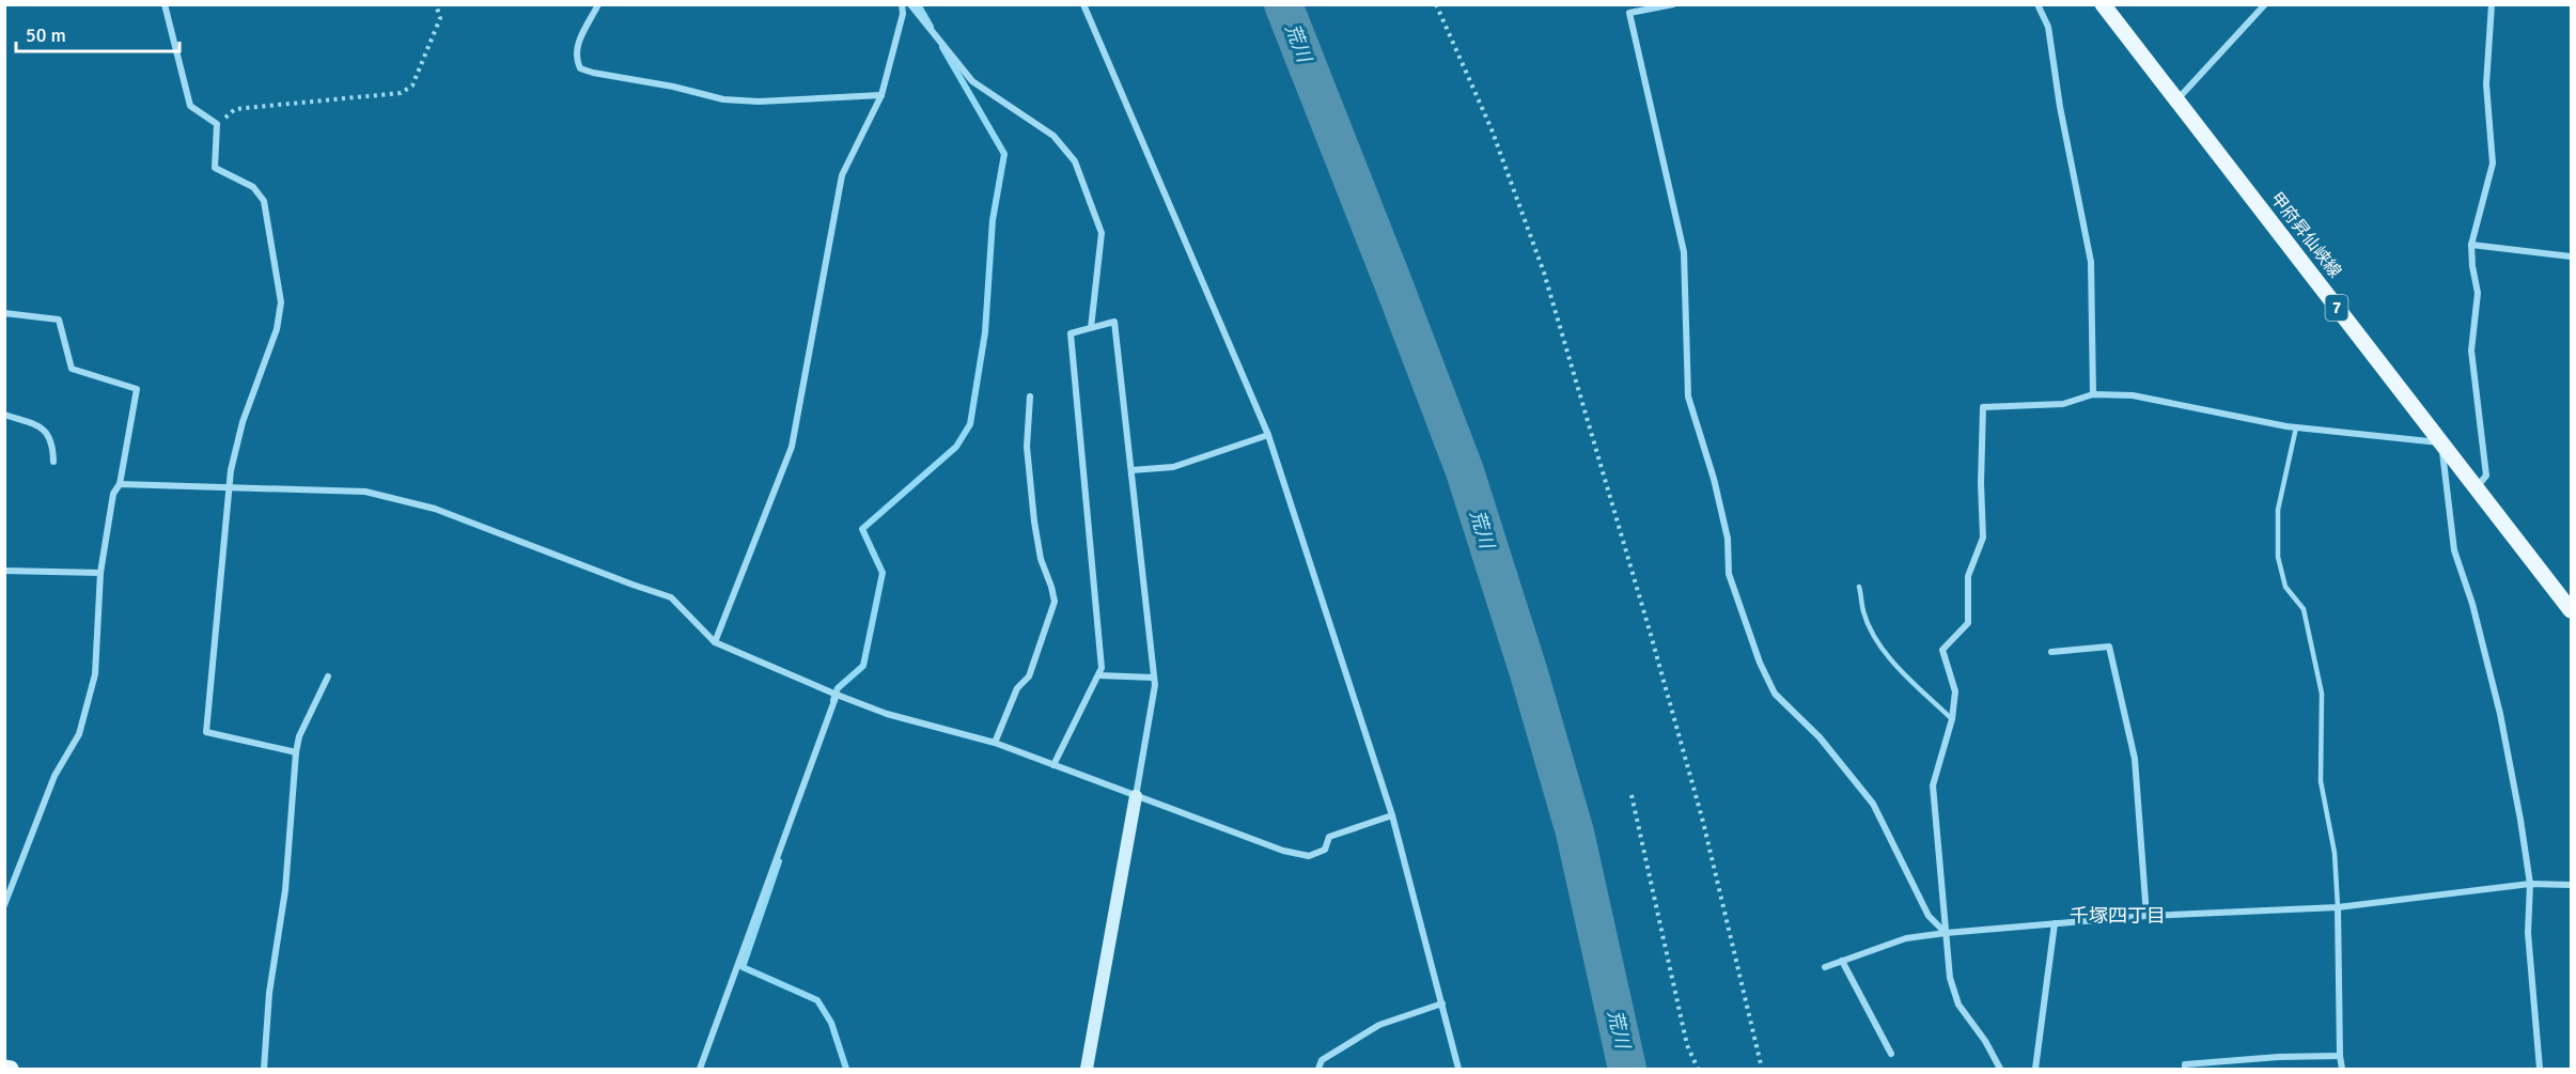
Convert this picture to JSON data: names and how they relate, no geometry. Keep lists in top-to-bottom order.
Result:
{
  "streets": {
    "main road": ["甲府昇仙峡線", "7"]
  },
  "districts": ["千塚四丁目"],
  "water": ["荒川"],
  "scale_bar": "50 m"
}
